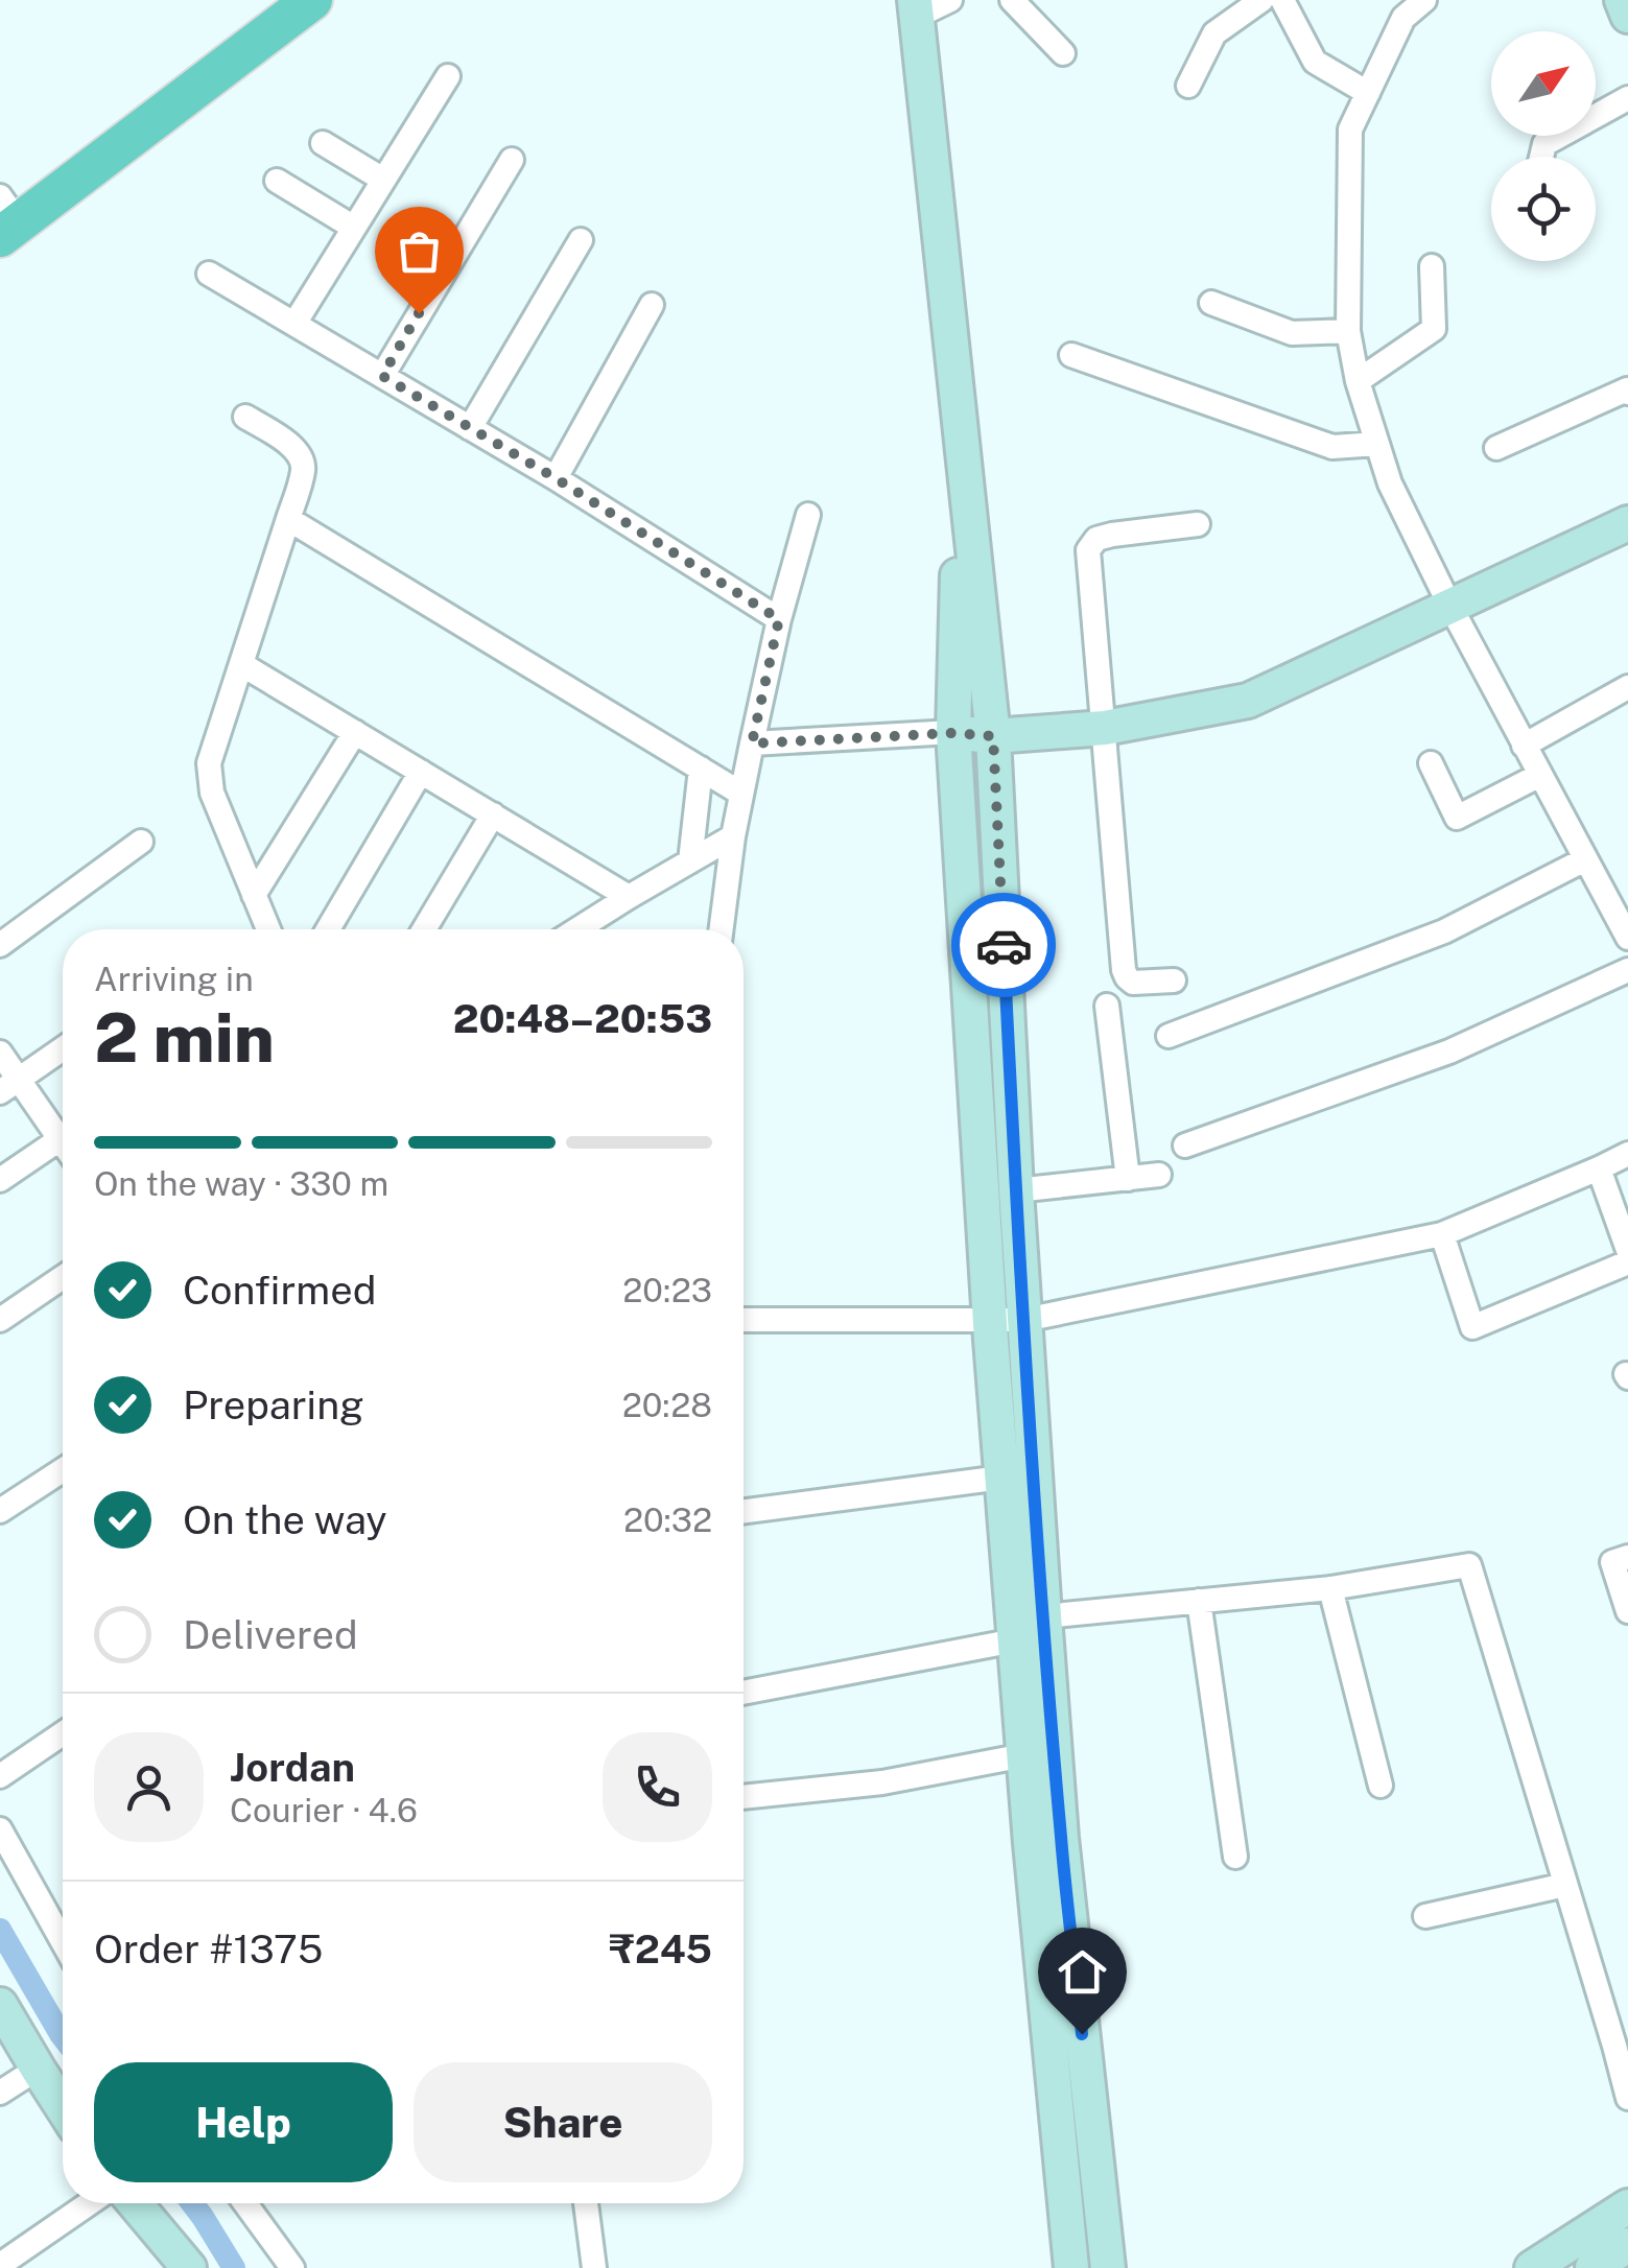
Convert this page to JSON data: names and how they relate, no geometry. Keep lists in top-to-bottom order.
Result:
{
  "north": "top right",
  "page": {
    "heading": ["2 min", "Arriving in", "20:48–20:53"],
    "panel": [
      "Jordan",
      "Courier · 4.6",
      "Order #1375",
      "₹245"
    ],
    "bar": "On the way · 330 m",
    "list": [
      ["Confirmed", "20:23"],
      ["Preparing", "20:28"],
      ["On the way", "20:32"],
      "Delivered"
    ],
    "buttons": ["Help", "Share"]
  }
}
